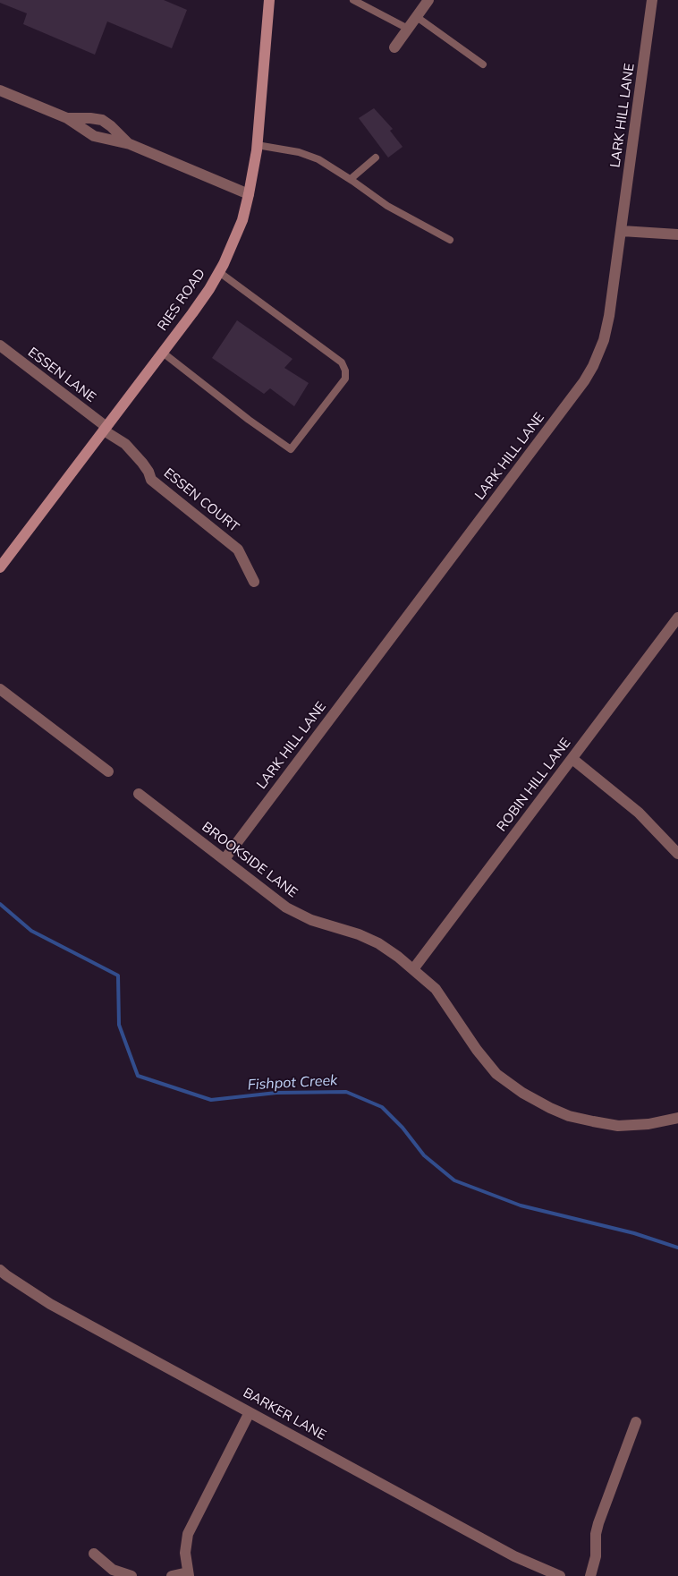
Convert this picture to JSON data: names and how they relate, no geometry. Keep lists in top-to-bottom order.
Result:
{
  "streets": {
    "street": [
      "LARK HILL LANE",
      "RIES ROAD",
      "ESSEN LANE",
      "ESSEN COURT",
      "ROBIN HILL LANE",
      "BROOKSIDE LANE",
      "BARKER LANE"
    ]
  },
  "crossings": [
    ["LARK HILL LANE", "BROOKSIDE LANE"],
    ["RIES ROAD", "ESSEN LANE"],
    ["RIES ROAD", "ESSEN COURT"],
    ["ESSEN LANE", "ESSEN COURT"],
    ["ROBIN HILL LANE", "BROOKSIDE LANE"]
  ],
  "water": ["Fishpot Creek"]
}
